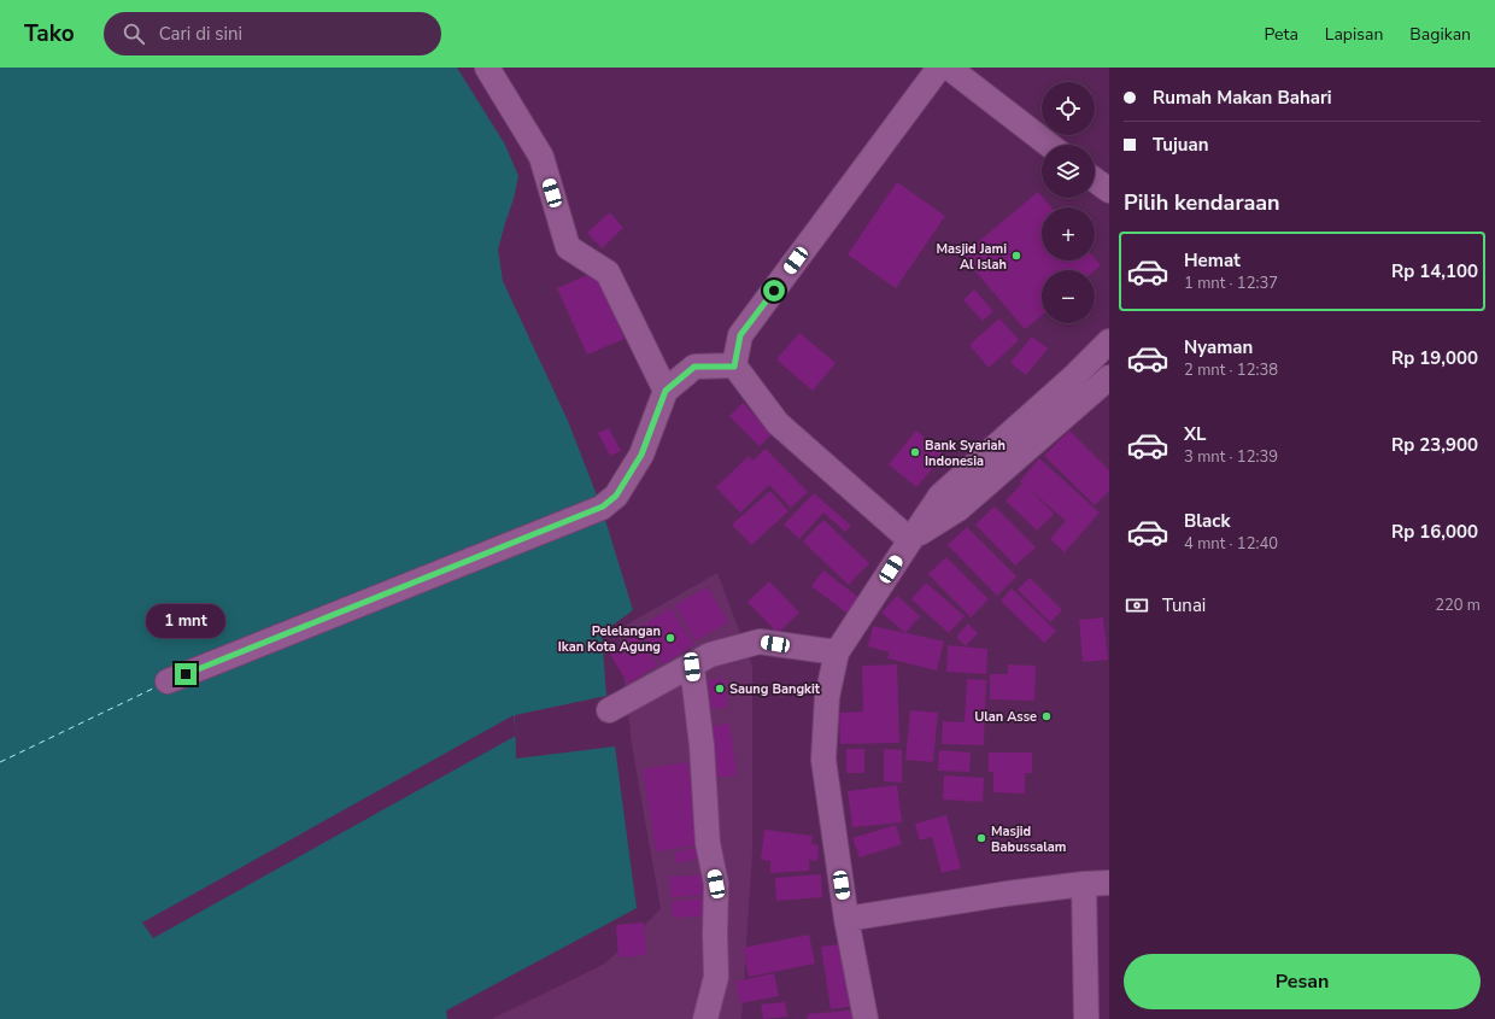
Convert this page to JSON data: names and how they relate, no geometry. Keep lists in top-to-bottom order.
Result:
{
  "places": [
    "Masjid Jami Al Islah",
    "Bank Syariah Indonesia",
    "Pelelangan Ikan Kota Agung",
    "Saung Bangkit",
    "Ulan Asse",
    "Masjid Babussalam"
  ],
  "page": {
    "header": "Tako",
    "search": "Cari di sini",
    "nav": ["Peta", "Lapisan", "Bagikan"],
    "banner": ["Rumah Makan Bahari", "Tujuan"],
    "map_buttons": ["+", "−"],
    "heading": "Pilih kendaraan",
    "list": [
      {
        "name": "Hemat",
        "note": "1 mnt · 12:37",
        "value": "Rp 14,100"
      },
      {
        "name": "Nyaman",
        "note": "2 mnt · 12:38",
        "value": "Rp 19,000"
      },
      {
        "name": "XL",
        "note": "3 mnt · 12:39",
        "value": "Rp 23,900"
      },
      {
        "name": "Black",
        "note": "4 mnt · 12:40",
        "value": "Rp 16,000"
      }
    ],
    "pay": ["Tunai", "220 m"],
    "bubble": "1 mnt",
    "buttons": "Pesan"
  }
}
